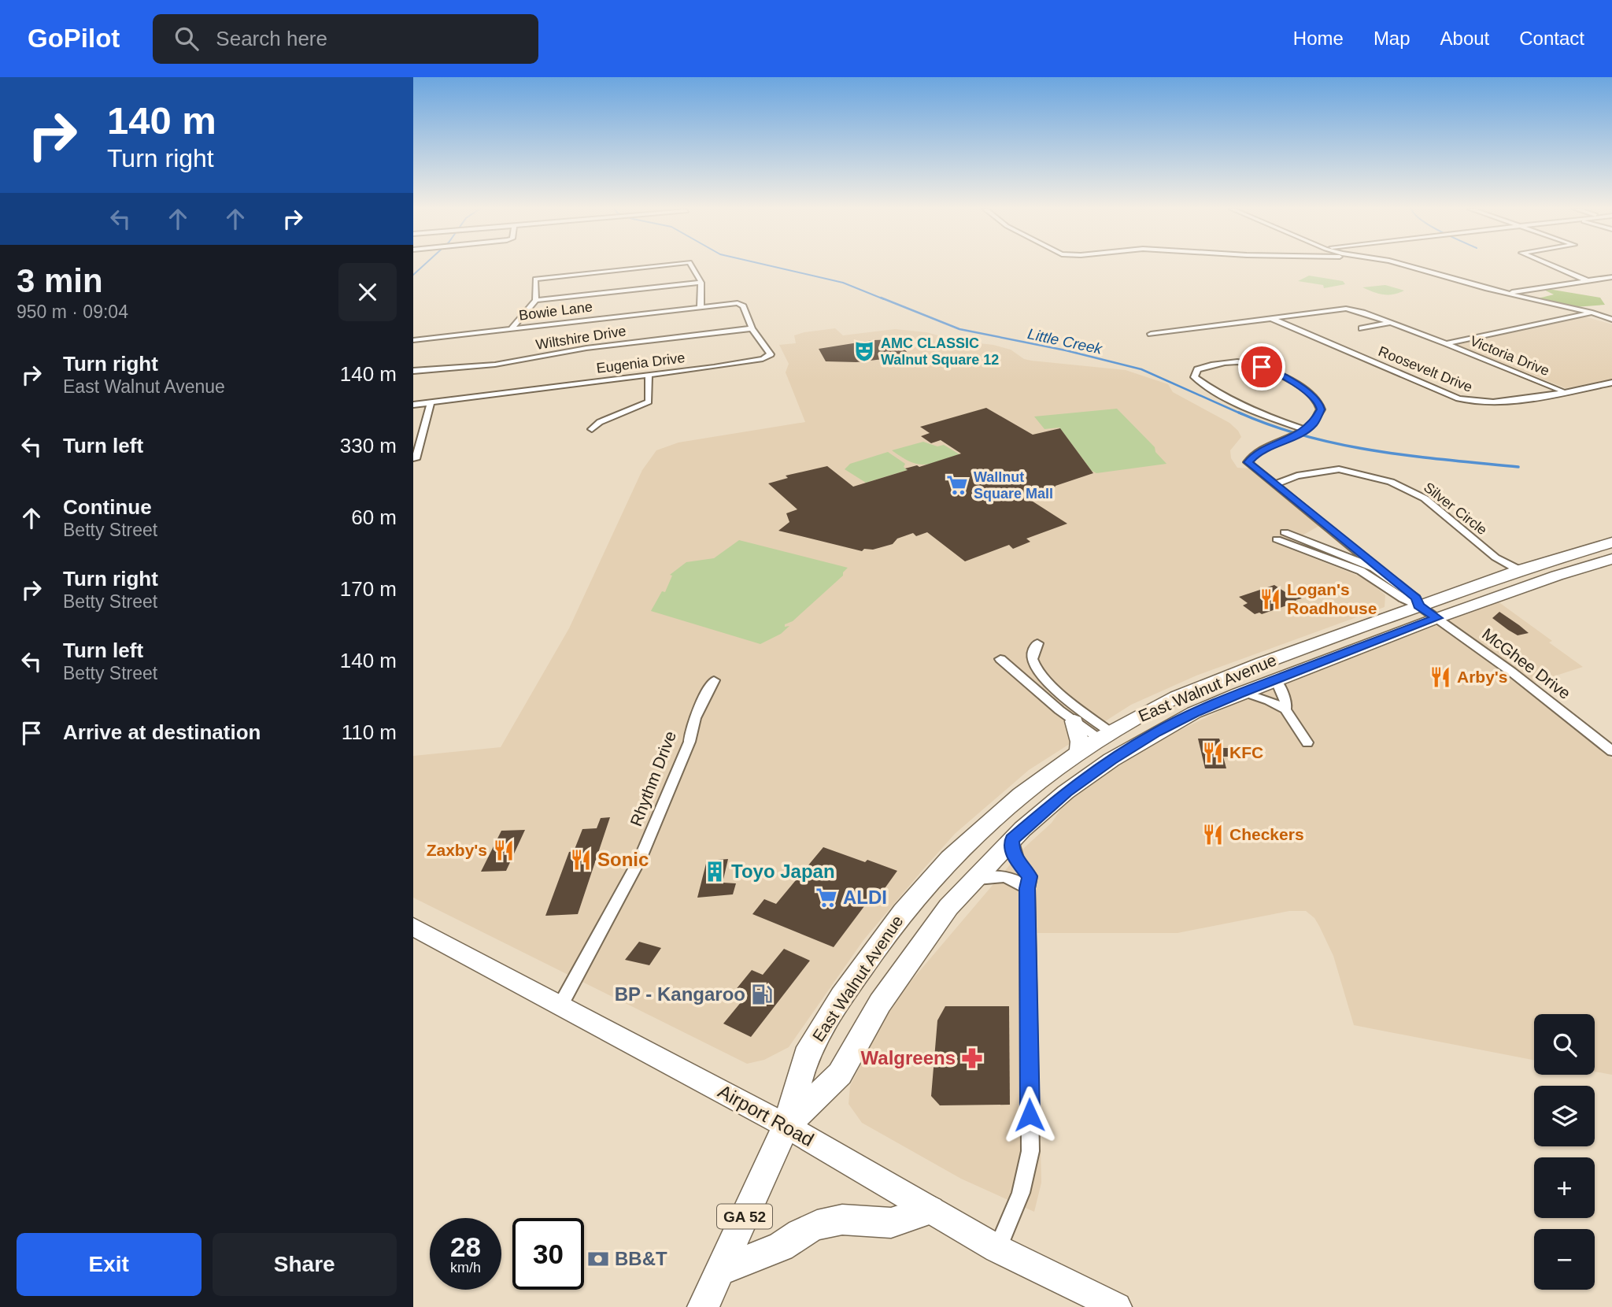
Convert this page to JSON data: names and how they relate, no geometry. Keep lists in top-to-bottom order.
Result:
{
  "streets": {
    "main road": ["East Walnut Avenue", "GA 52"],
    "street": [
      "Bowie Lane",
      "Wiltshire Drive",
      "Victoria Drive",
      "Eugenia Drive",
      "Roosevelt Drive",
      "Silver Circle",
      "McGhee Drive",
      "Rhythm Drive",
      "Airport Road"
    ]
  },
  "crossings": [
    ["Bowie Lane", "Eugenia Drive"],
    ["Wiltshire Drive", "Eugenia Drive"],
    ["Victoria Drive", "Roosevelt Drive"],
    ["Silver Circle", "East Walnut Avenue"],
    ["McGhee Drive", "East Walnut Avenue"],
    ["East Walnut Avenue", "Airport Road"],
    ["Rhythm Drive", "Airport Road"]
  ],
  "water": ["Little Creek"],
  "places": {
    "theatre": ["AMC CLASSIC Walnut Square 12"],
    "supermarket": ["Wallnut Square Mall", "ALDI"],
    "restaurant": [
      "Logan's Roadhouse",
      "Arby's",
      "KFC",
      "Checkers",
      "Zaxby's",
      "Sonic"
    ],
    "building": ["Toyo Japan"],
    "fuel station": ["BP - Kangaroo"],
    "pharmacy": ["Walgreens"],
    "bank": ["BB&T"]
  },
  "page": {
    "header": "GoPilot",
    "search": "Search here",
    "nav": [
      "Home",
      "Map",
      "About",
      "Contact"
    ],
    "turn": ["140 m", "Turn right"],
    "heading": ["3 min", "950 m · 09:04"],
    "list": [
      {
        "name": "Turn right",
        "note": "East Walnut Avenue",
        "value": "140 m"
      },
      {
        "name": "Turn left",
        "value": "330 m"
      },
      {
        "name": "Continue",
        "note": "Betty Street",
        "value": "60 m"
      },
      {
        "name": "Turn right",
        "note": "Betty Street",
        "value": "170 m"
      },
      {
        "name": "Turn left",
        "note": "Betty Street",
        "value": "140 m"
      },
      {
        "name": "Arrive at destination",
        "value": "110 m"
      }
    ],
    "map_buttons": ["+", "−"],
    "speed": "28 km/h",
    "limit": "30",
    "buttons": ["Exit", "Share"]
  }
}
